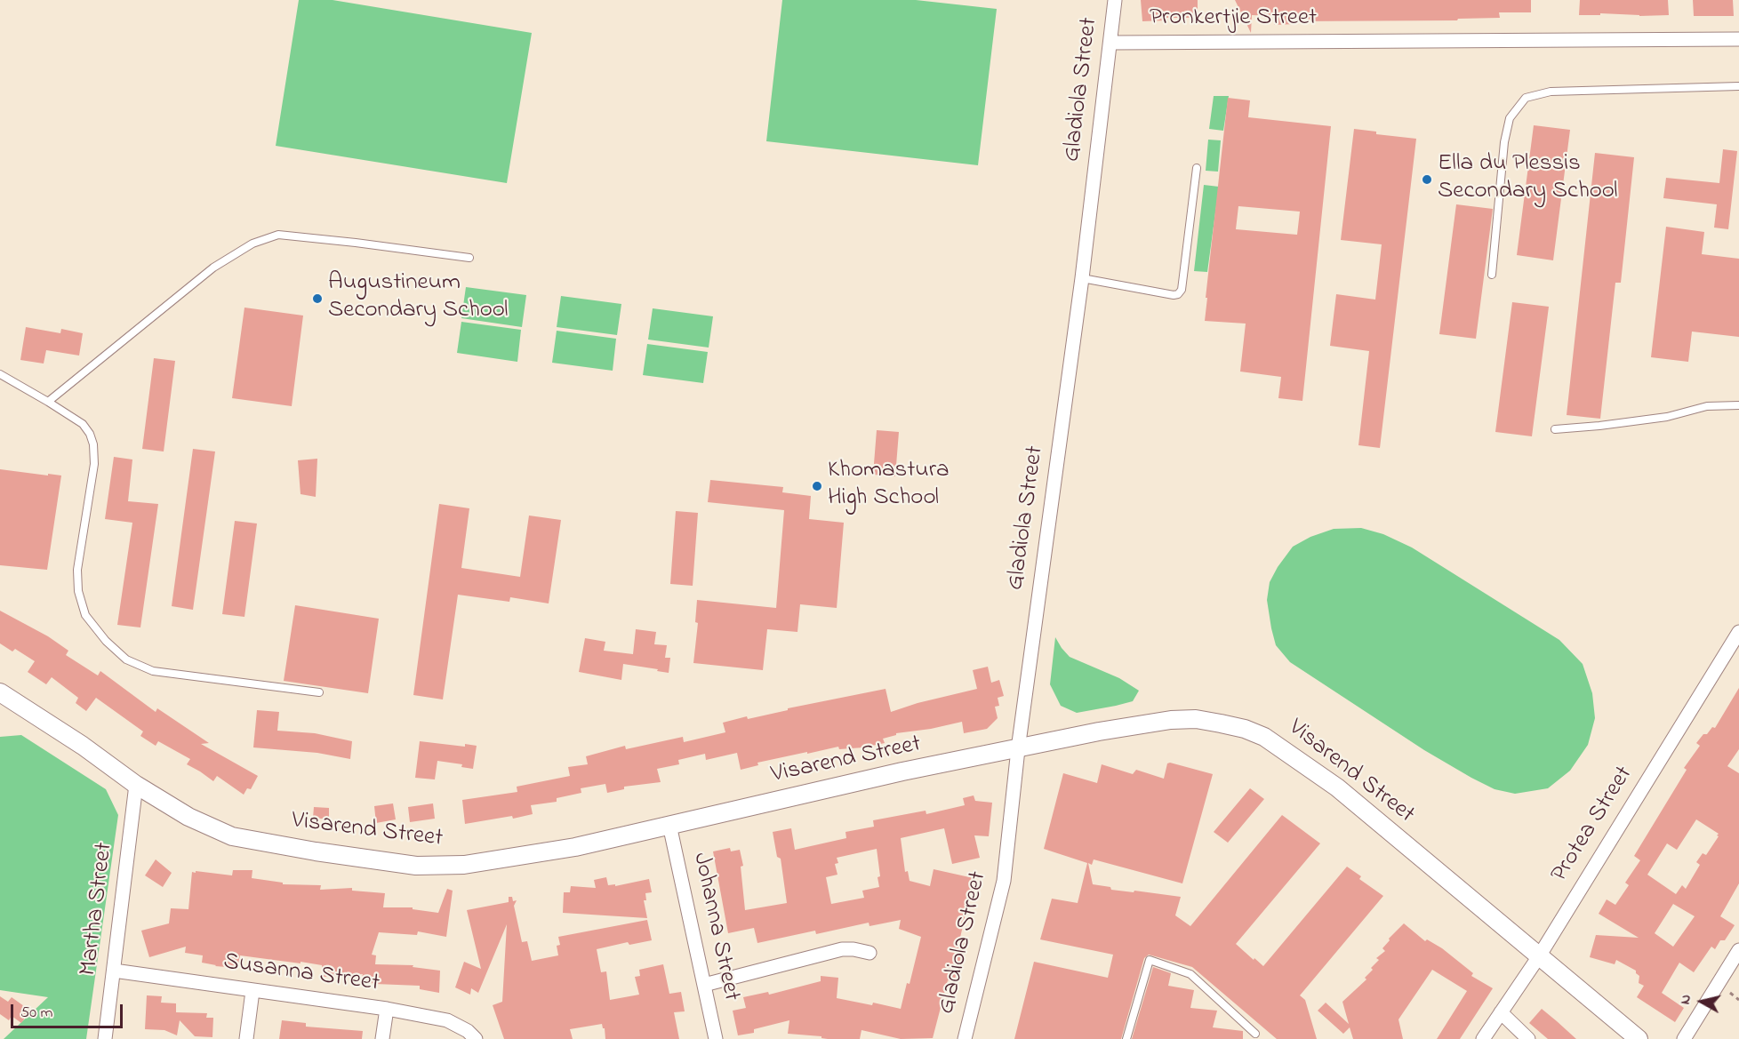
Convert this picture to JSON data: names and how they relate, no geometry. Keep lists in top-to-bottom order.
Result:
{
  "streets": {
    "street": [
      "Pronkertjie Street",
      "Gladiola Street",
      "Visarend Street",
      "Protea Street",
      "Martha Street",
      "Johanna Street",
      "Susanna Street"
    ]
  },
  "crossings": [
    ["Pronkertjie Street", "Gladiola Street"],
    ["Gladiola Street", "Visarend Street"],
    ["Visarend Street", "Protea Street"],
    ["Visarend Street", "Martha Street"],
    ["Visarend Street", "Johanna Street"],
    ["Martha Street", "Susanna Street"]
  ],
  "places": ["Ella du Plessis Secondary School", "Augustineum Secondary School", "Khomastura High School"],
  "scale_bar": "50 m",
  "north": "left"
}
